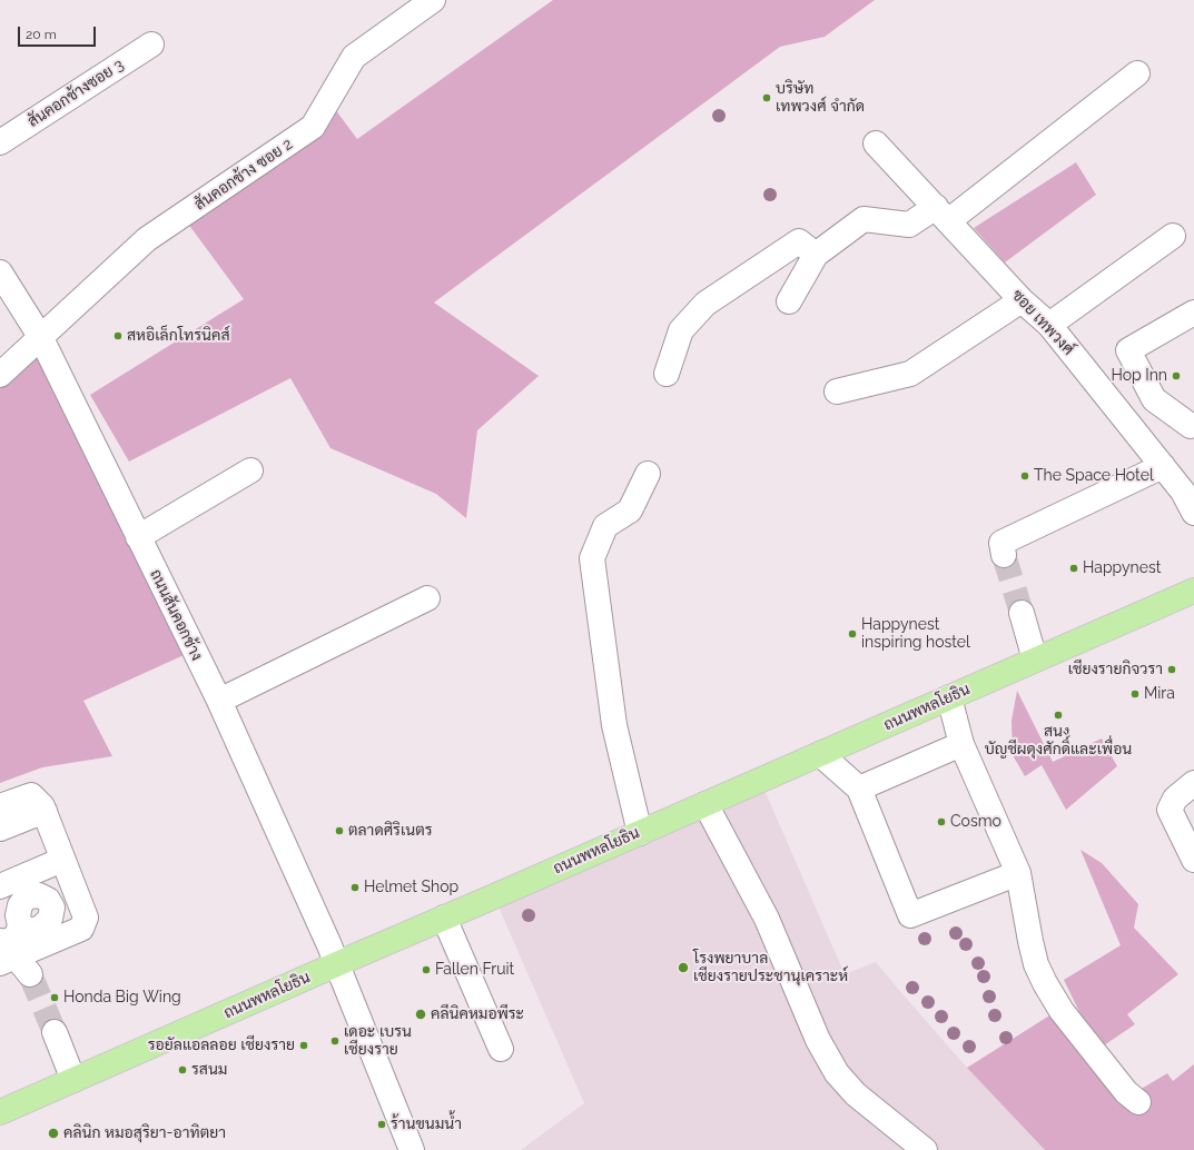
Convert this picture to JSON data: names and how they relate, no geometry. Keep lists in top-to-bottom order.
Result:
{
  "streets": {
    "main road": ["ถนนพหลโยธิน"],
    "street": [
      "สันคอกช้างซอย 3",
      "สันคอกช้าง ซอย 2",
      "ซอย เทพวงศ์",
      "ถนนสันคอกช้าง"
    ]
  },
  "crossings": [
    ["สันคอกช้าง ซอย 2", "ถนนสันคอกช้าง"],
    ["ถนนสันคอกช้าง", "ถนนพหลโยธิน"]
  ],
  "places": [
    "บริษัท เทพวงศ์ จำกัด",
    "สหอิเล็กโทรนิคส์",
    "Hop Inn",
    "The Space Hotel",
    "Happynest",
    "Happynest inspiring hostel",
    "เชียงรายกิจวรา",
    "Mira",
    "สนง. บัญชีผดุงศักดิ์และเพื่อน",
    "Cosmo",
    "ตลาดศิริเนตร",
    "Helmet Shop",
    "โรงพยาบาล เชียงรายประชานุเคราะห์",
    "Fallen Fruit",
    "Honda Big Wing",
    "คลีนิคหมอพีระ",
    "เดอะ เบรน เชียงราย",
    "รอยัลแอลลอย เชียงราย",
    "รสนม",
    "ร้านขนมน้ำ",
    "คลินิก หมอสุริยา-อาทิตยา"
  ],
  "scale_bar": "20 m"
}
